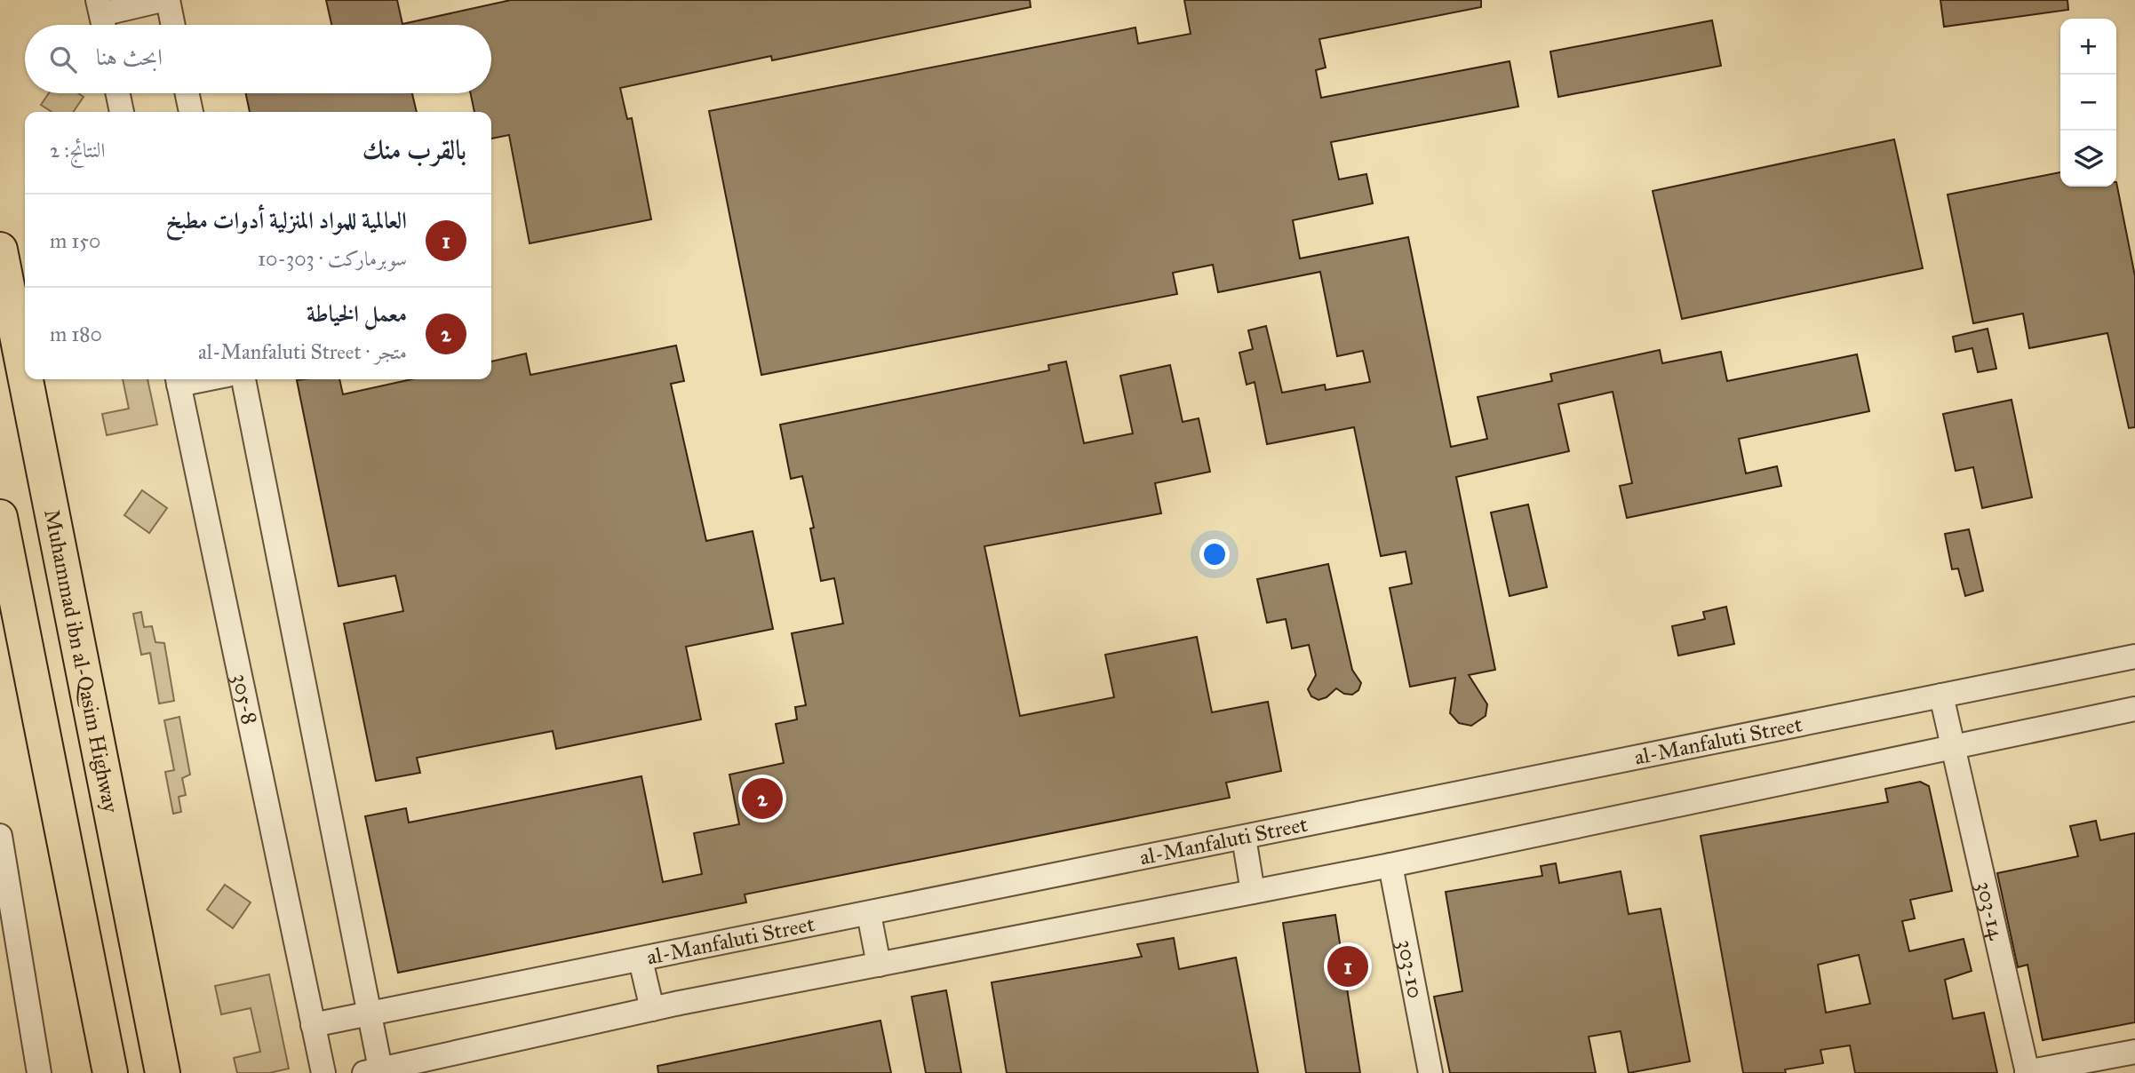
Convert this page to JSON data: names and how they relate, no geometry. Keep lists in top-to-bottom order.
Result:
{
  "streets": {
    "highway": ["Muhammad ibn al-Qasim Highway"],
    "street": [
      "305-8",
      "al-Manfaluti Street",
      "303-14",
      "303-10"
    ]
  },
  "crossings": [
    ["305-8", "al-Manfaluti Street"],
    ["al-Manfaluti Street", "303-14"]
  ],
  "page": {
    "map_buttons": ["+", "−"],
    "search": "ابحث هنا",
    "heading": ["بالقرب منك", "النتائج: 2"],
    "list": [
      {
        "mark": "1",
        "name": "العالمية للمواد المنزلية أدوات مطبخ",
        "note": "سوبرماركت · 303-10",
        "value": "150 m"
      },
      {
        "mark": "2",
        "name": "معمل الخياطة",
        "note": "متجر · al-Manfaluti Street",
        "value": "180 m"
      }
    ],
    "pins": ["2", "1"]
  }
}
